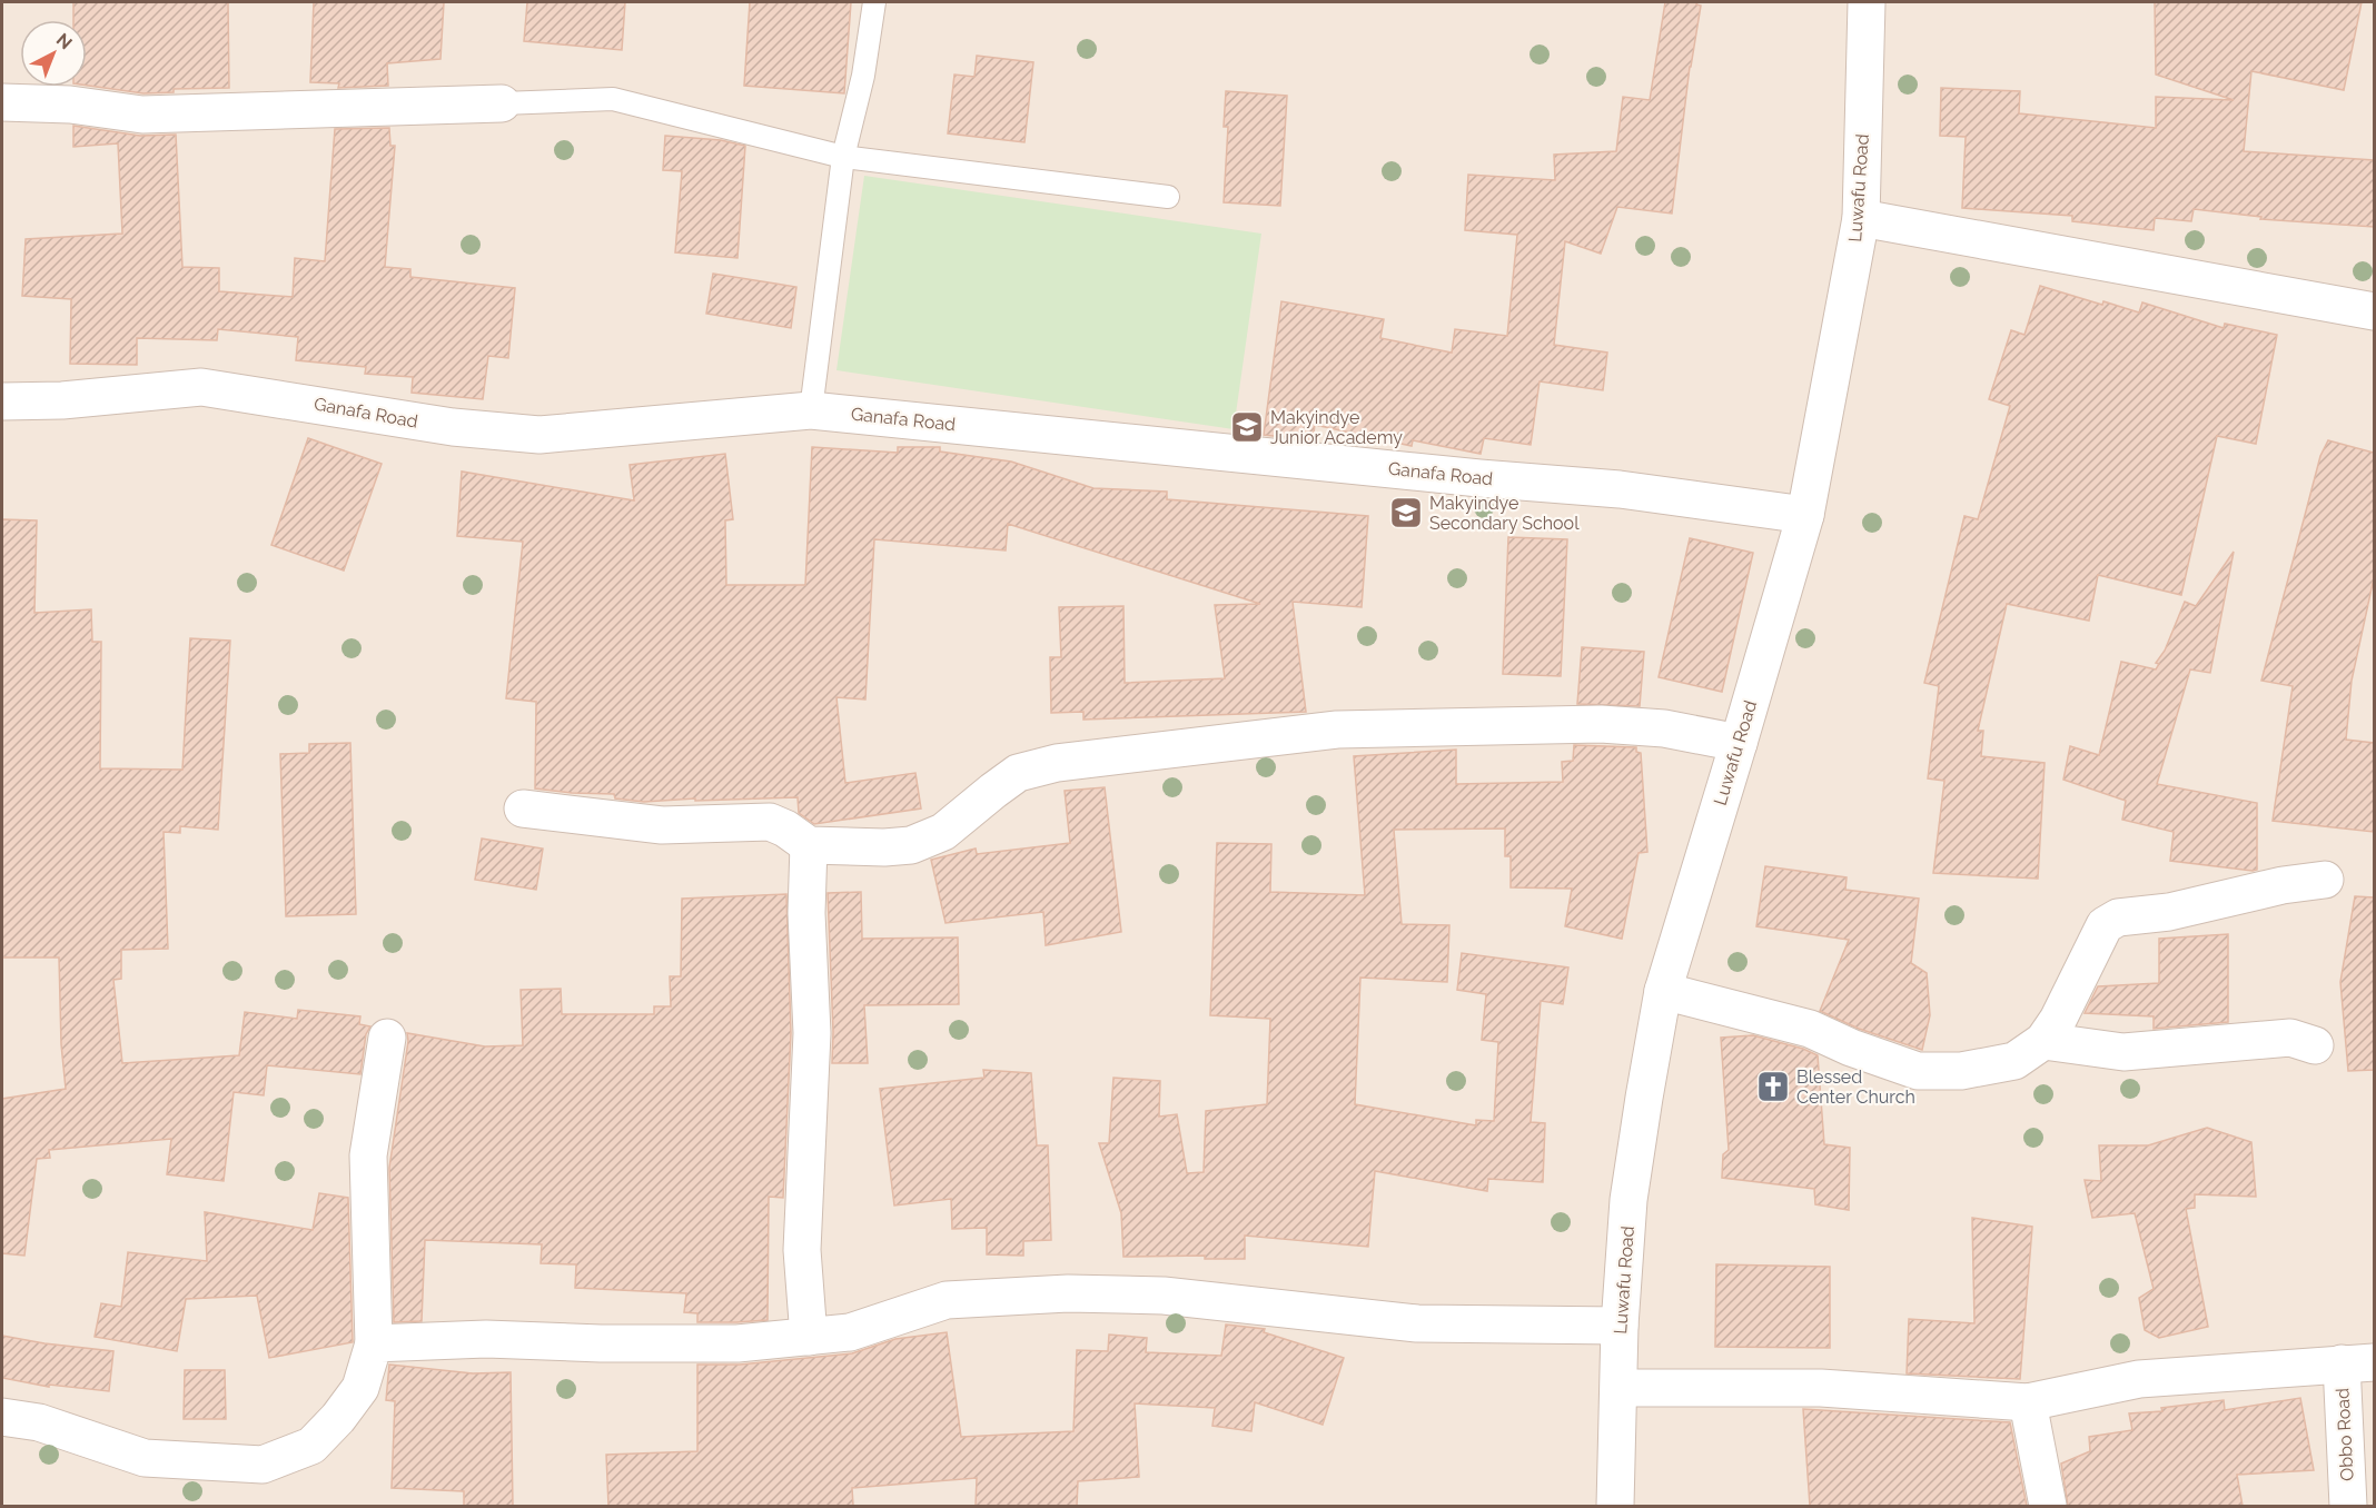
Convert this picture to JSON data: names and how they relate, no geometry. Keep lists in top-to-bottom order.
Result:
{
  "streets": {
    "street": ["Luwafu Road", "Ganafa Road", "Obbo Road"]
  },
  "crossings": [
    ["Luwafu Road", "Ganafa Road"]
  ],
  "places": {
    "school or university": ["Makyindye Junior Academy", "Makyindye Secondary School"],
    "church": ["Blessed Center Church"]
  },
  "north": "top right"
}
